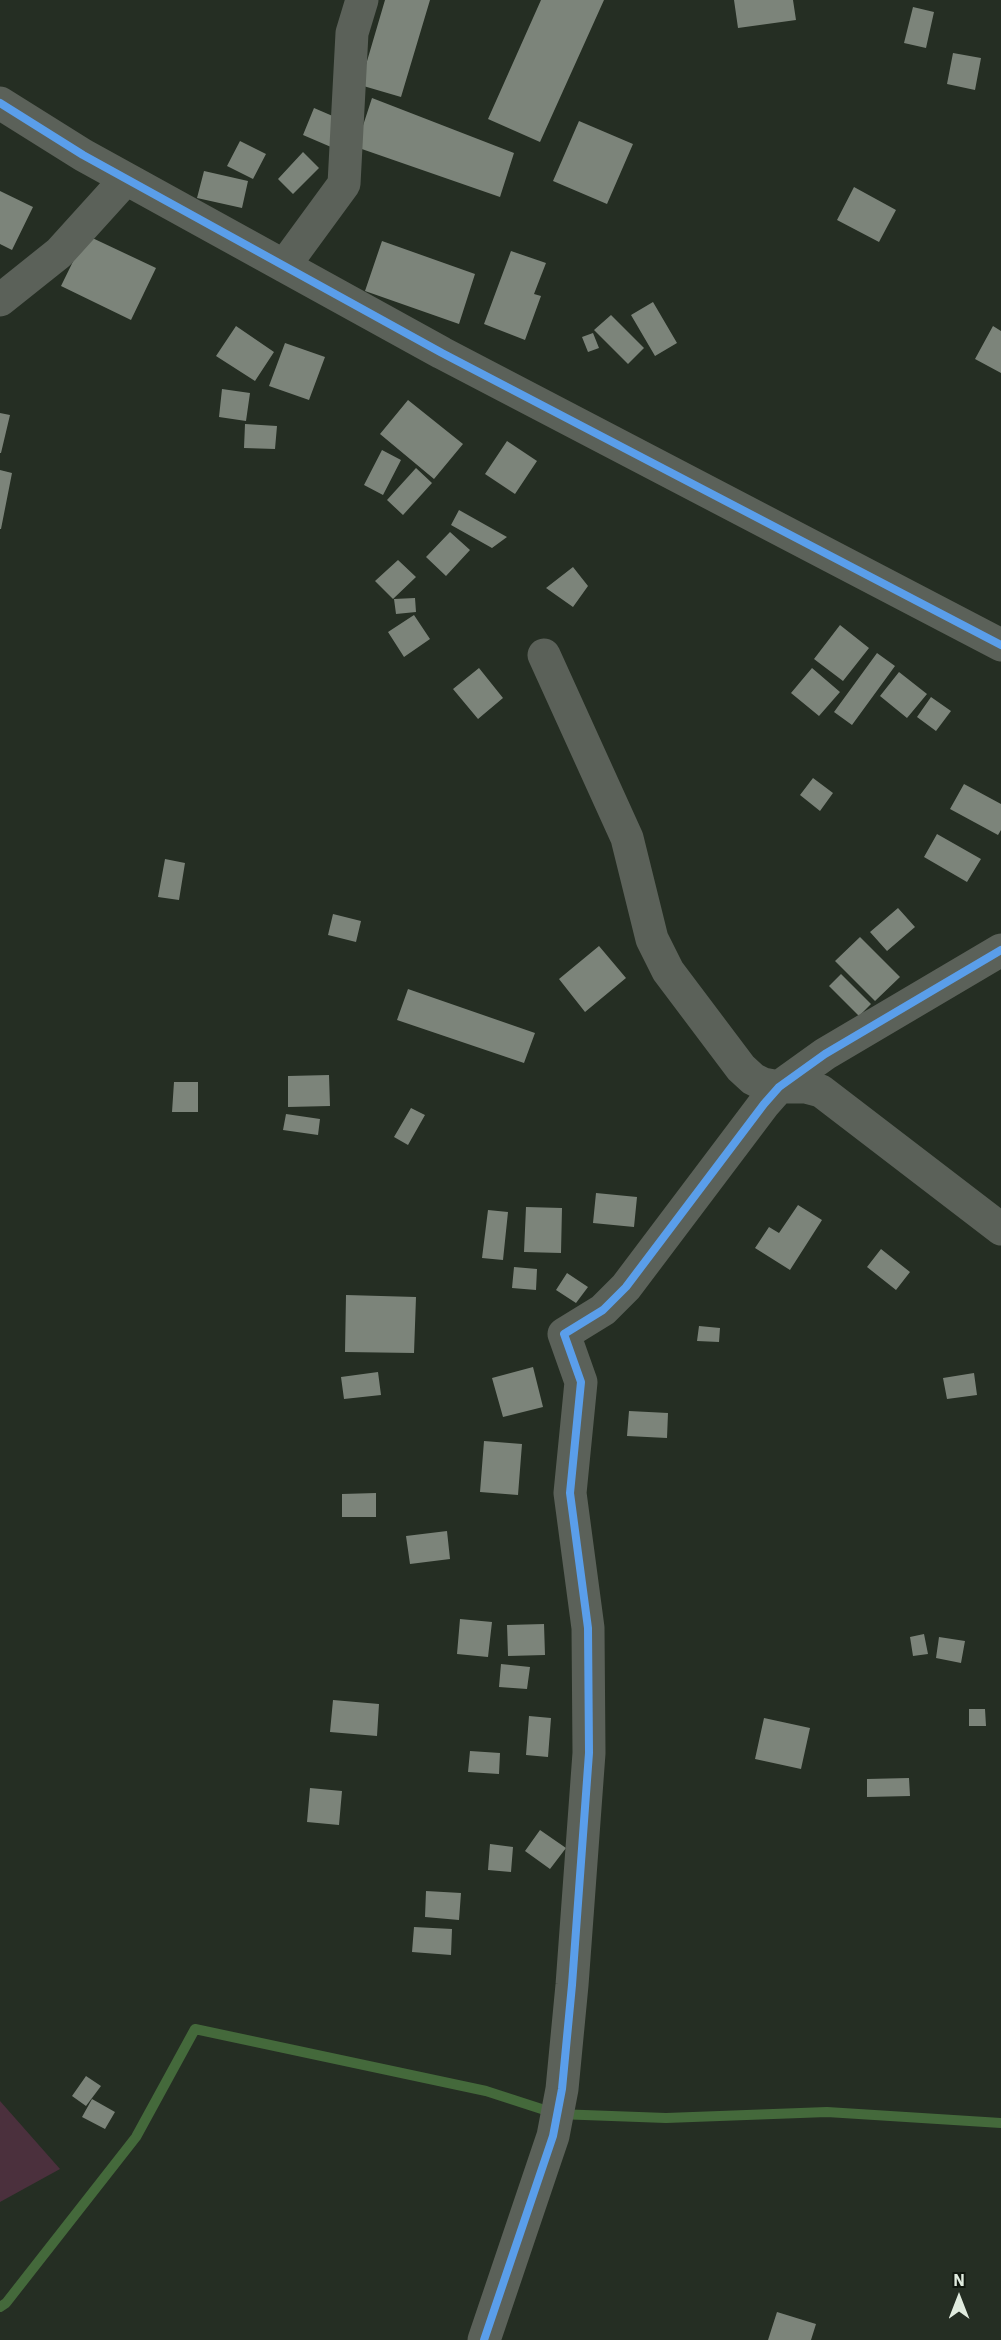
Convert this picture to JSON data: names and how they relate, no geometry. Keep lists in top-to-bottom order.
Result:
{
  "north": "top"
}
